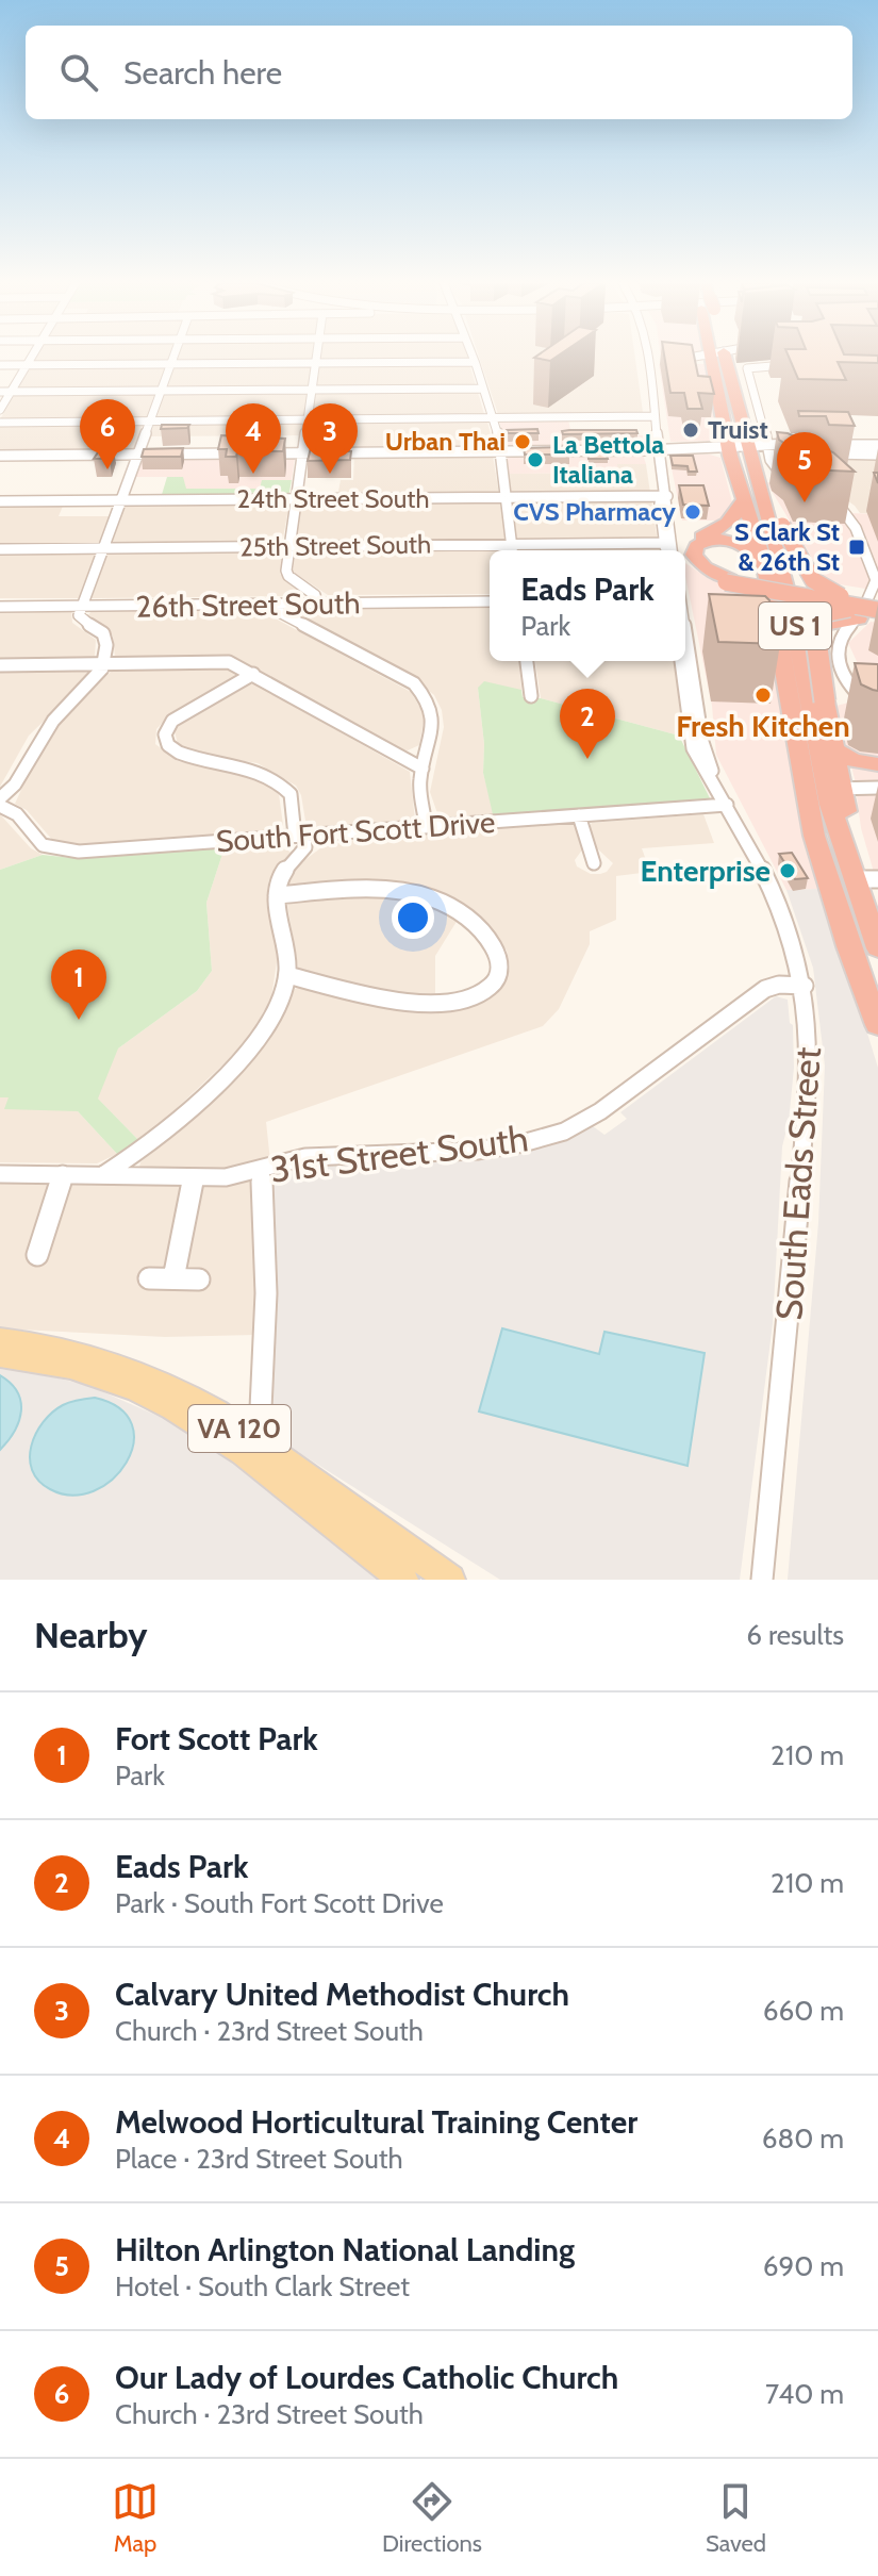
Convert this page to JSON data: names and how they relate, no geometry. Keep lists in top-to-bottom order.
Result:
{
  "streets": {
    "highway": ["US 1"],
    "main road": ["VA 120"],
    "street": [
      "24th Street South",
      "25th Street South",
      "26th Street South",
      "South Fort Scott Drive",
      "31st Street South",
      "South Eads Street"
    ]
  },
  "crossings": [
    ["South Fort Scott Drive", "South Eads Street"],
    ["31st Street South", "South Eads Street"]
  ],
  "places": {
    "other": [
      "Truist",
      "Urban Thai",
      "La Bettola Italiana",
      "CVS Pharmacy",
      "Fresh Kitchen",
      "Enterprise"
    ],
    "transit": ["S Clark St & 26th St"]
  },
  "page": {
    "search": "Search here",
    "pins": [
      "6",
      "3",
      "4",
      "5",
      "2",
      "1"
    ],
    "popup": ["Eads Park", "Park"],
    "heading": ["Nearby", "6 results"],
    "list": [
      {
        "mark": "1",
        "name": "Fort Scott Park",
        "note": "Park",
        "value": "210 m"
      },
      {
        "mark": "2",
        "name": "Eads Park",
        "note": "Park · South Fort Scott Drive",
        "value": "210 m"
      },
      {
        "mark": "3",
        "name": "Calvary United Methodist Church",
        "note": "Church · 23rd Street South",
        "value": "660 m"
      },
      {
        "mark": "4",
        "name": "Melwood Horticultural Training Center",
        "note": "Place · 23rd Street South",
        "value": "680 m"
      },
      {
        "mark": "5",
        "name": "Hilton Arlington National Landing",
        "note": "Hotel · South Clark Street",
        "value": "690 m"
      },
      {
        "mark": "6",
        "name": "Our Lady of Lourdes Catholic Church",
        "note": "Church · 23rd Street South",
        "value": "740 m"
      }
    ],
    "nav": ["Map", "Directions", "Saved"]
  }
}
